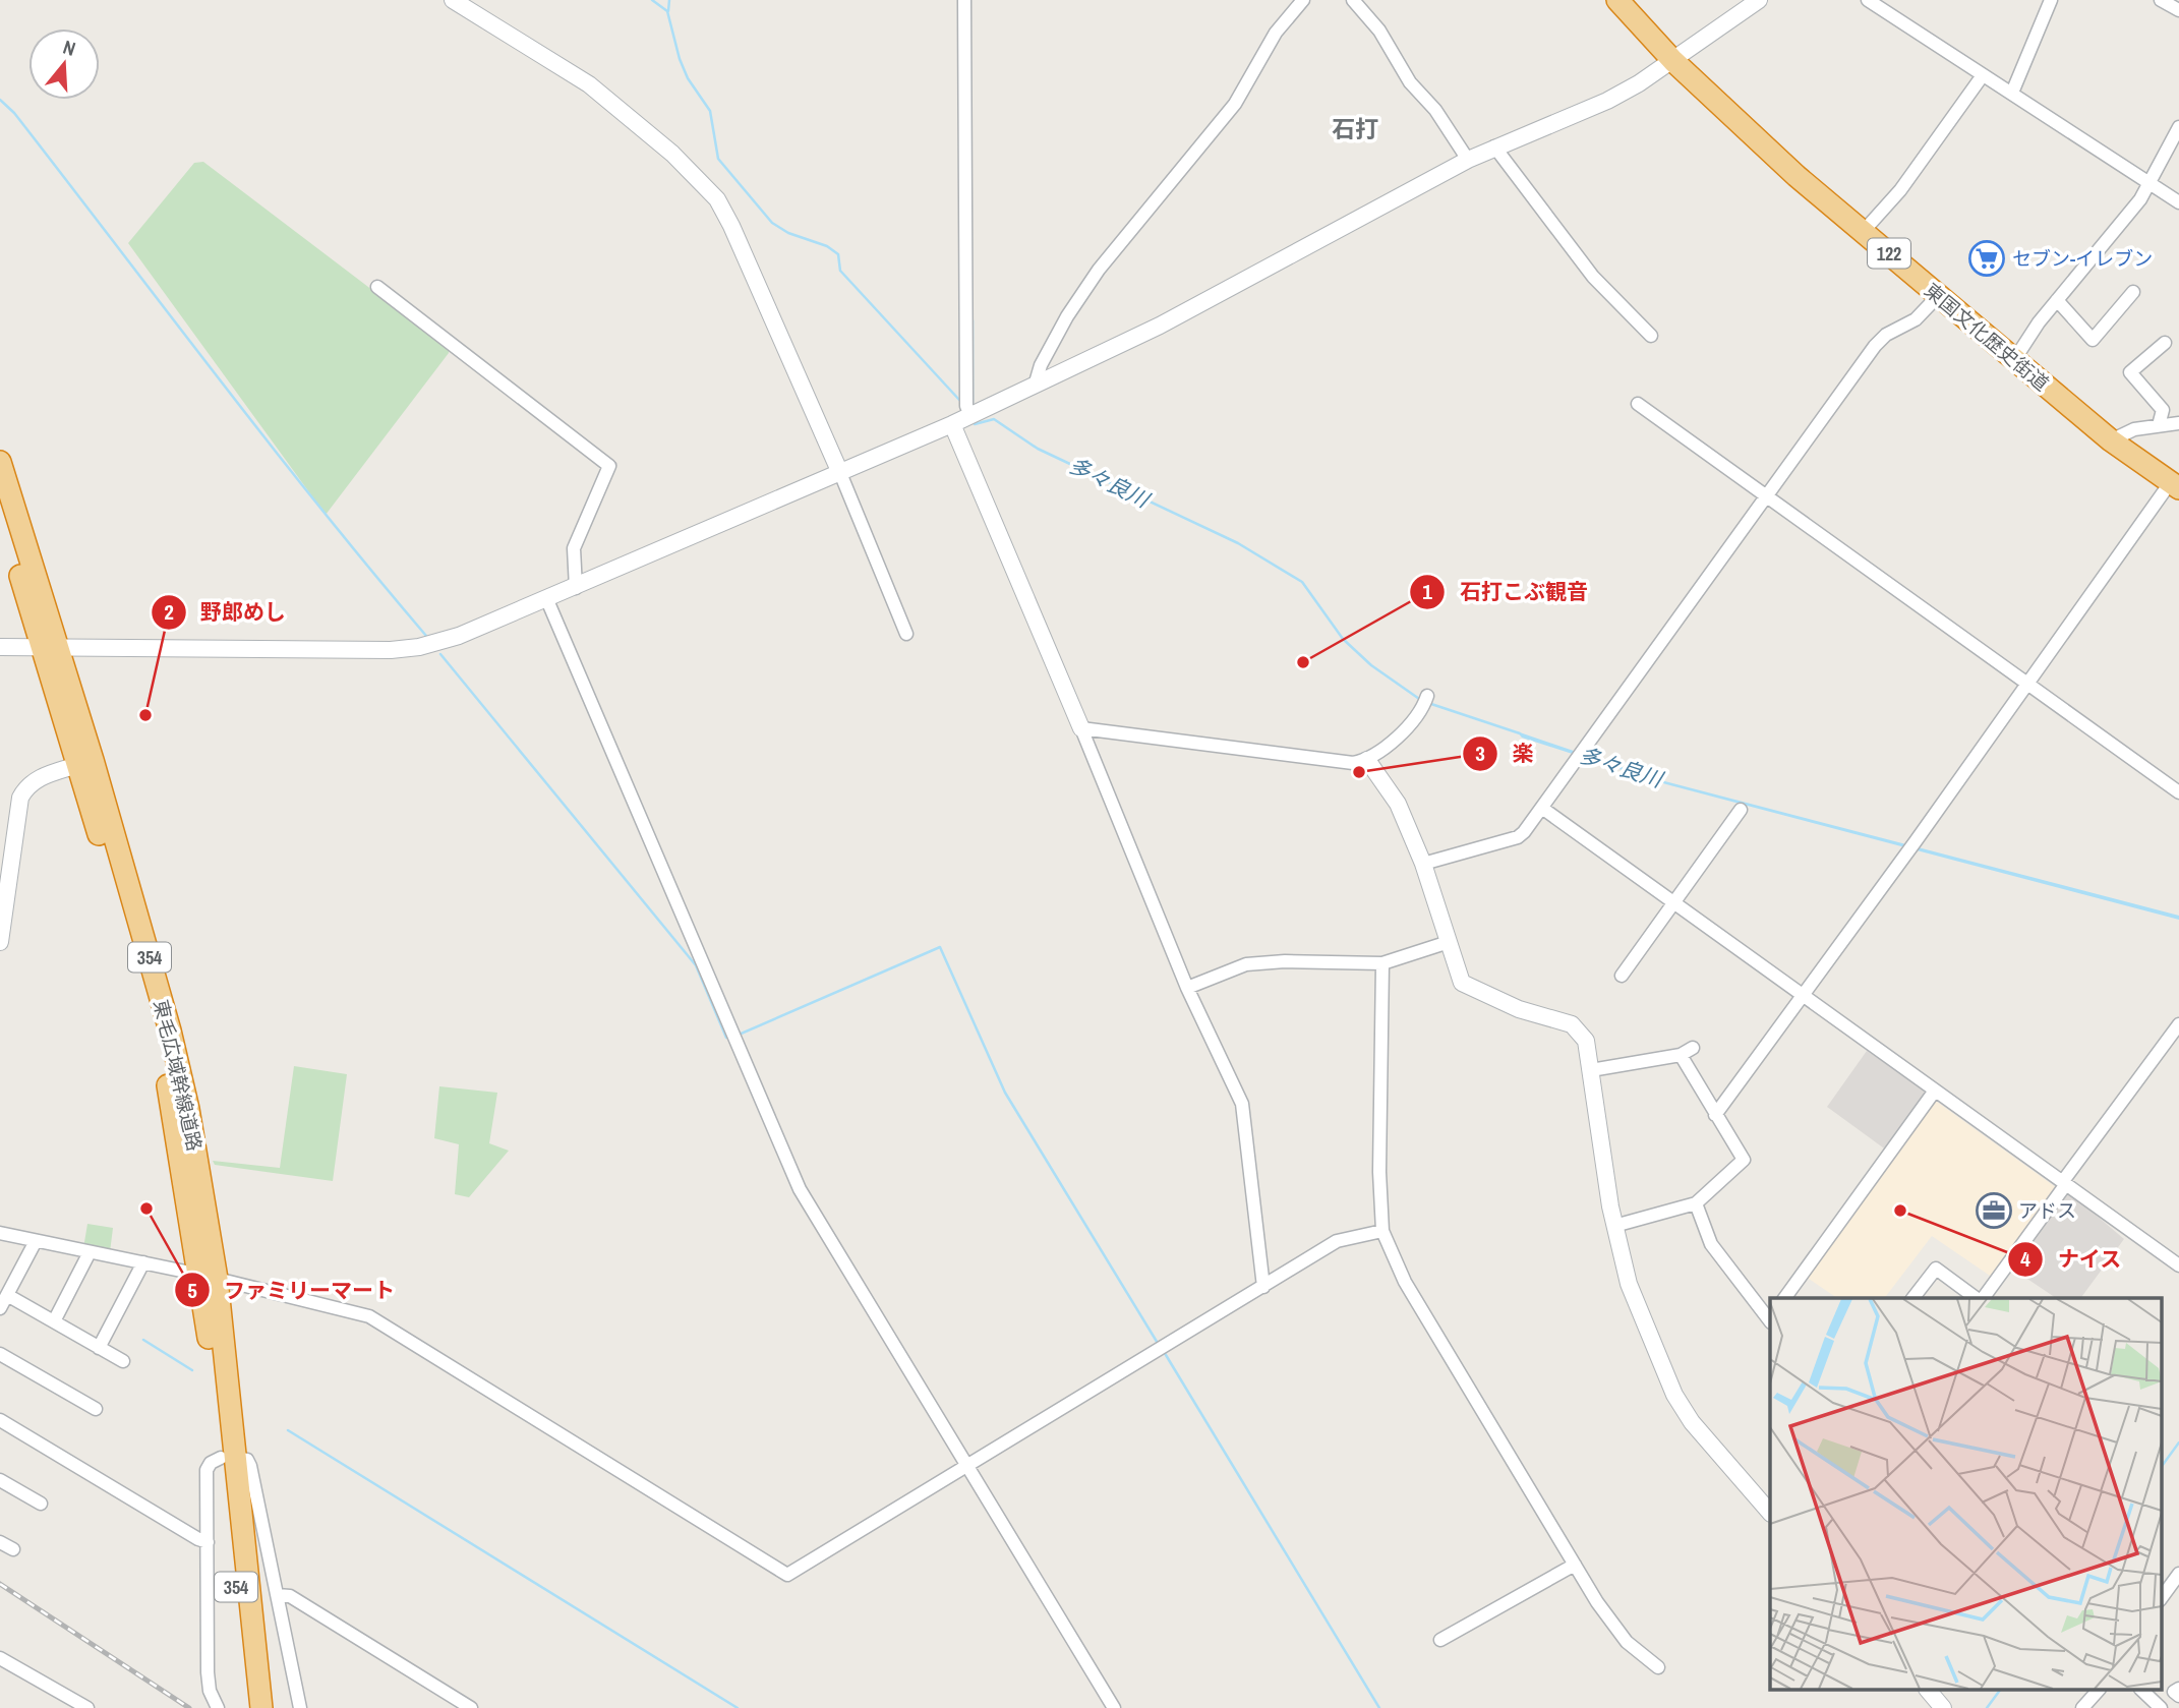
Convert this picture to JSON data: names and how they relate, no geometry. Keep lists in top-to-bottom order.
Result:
{
  "streets": {
    "highway": [
      "122",
      "東国文化歴史街道",
      "354",
      "東毛広域幹線道路"
    ]
  },
  "districts": ["石打"],
  "water": ["多々良川"],
  "places": {
    "supermarket": ["セブン-イレブン"],
    "other": [
      "石打こぶ観音",
      "野郎めし",
      "楽",
      "ファミリーマート",
      "ナイス"
    ],
    "office": ["アドス"]
  },
  "north": "top"
}
